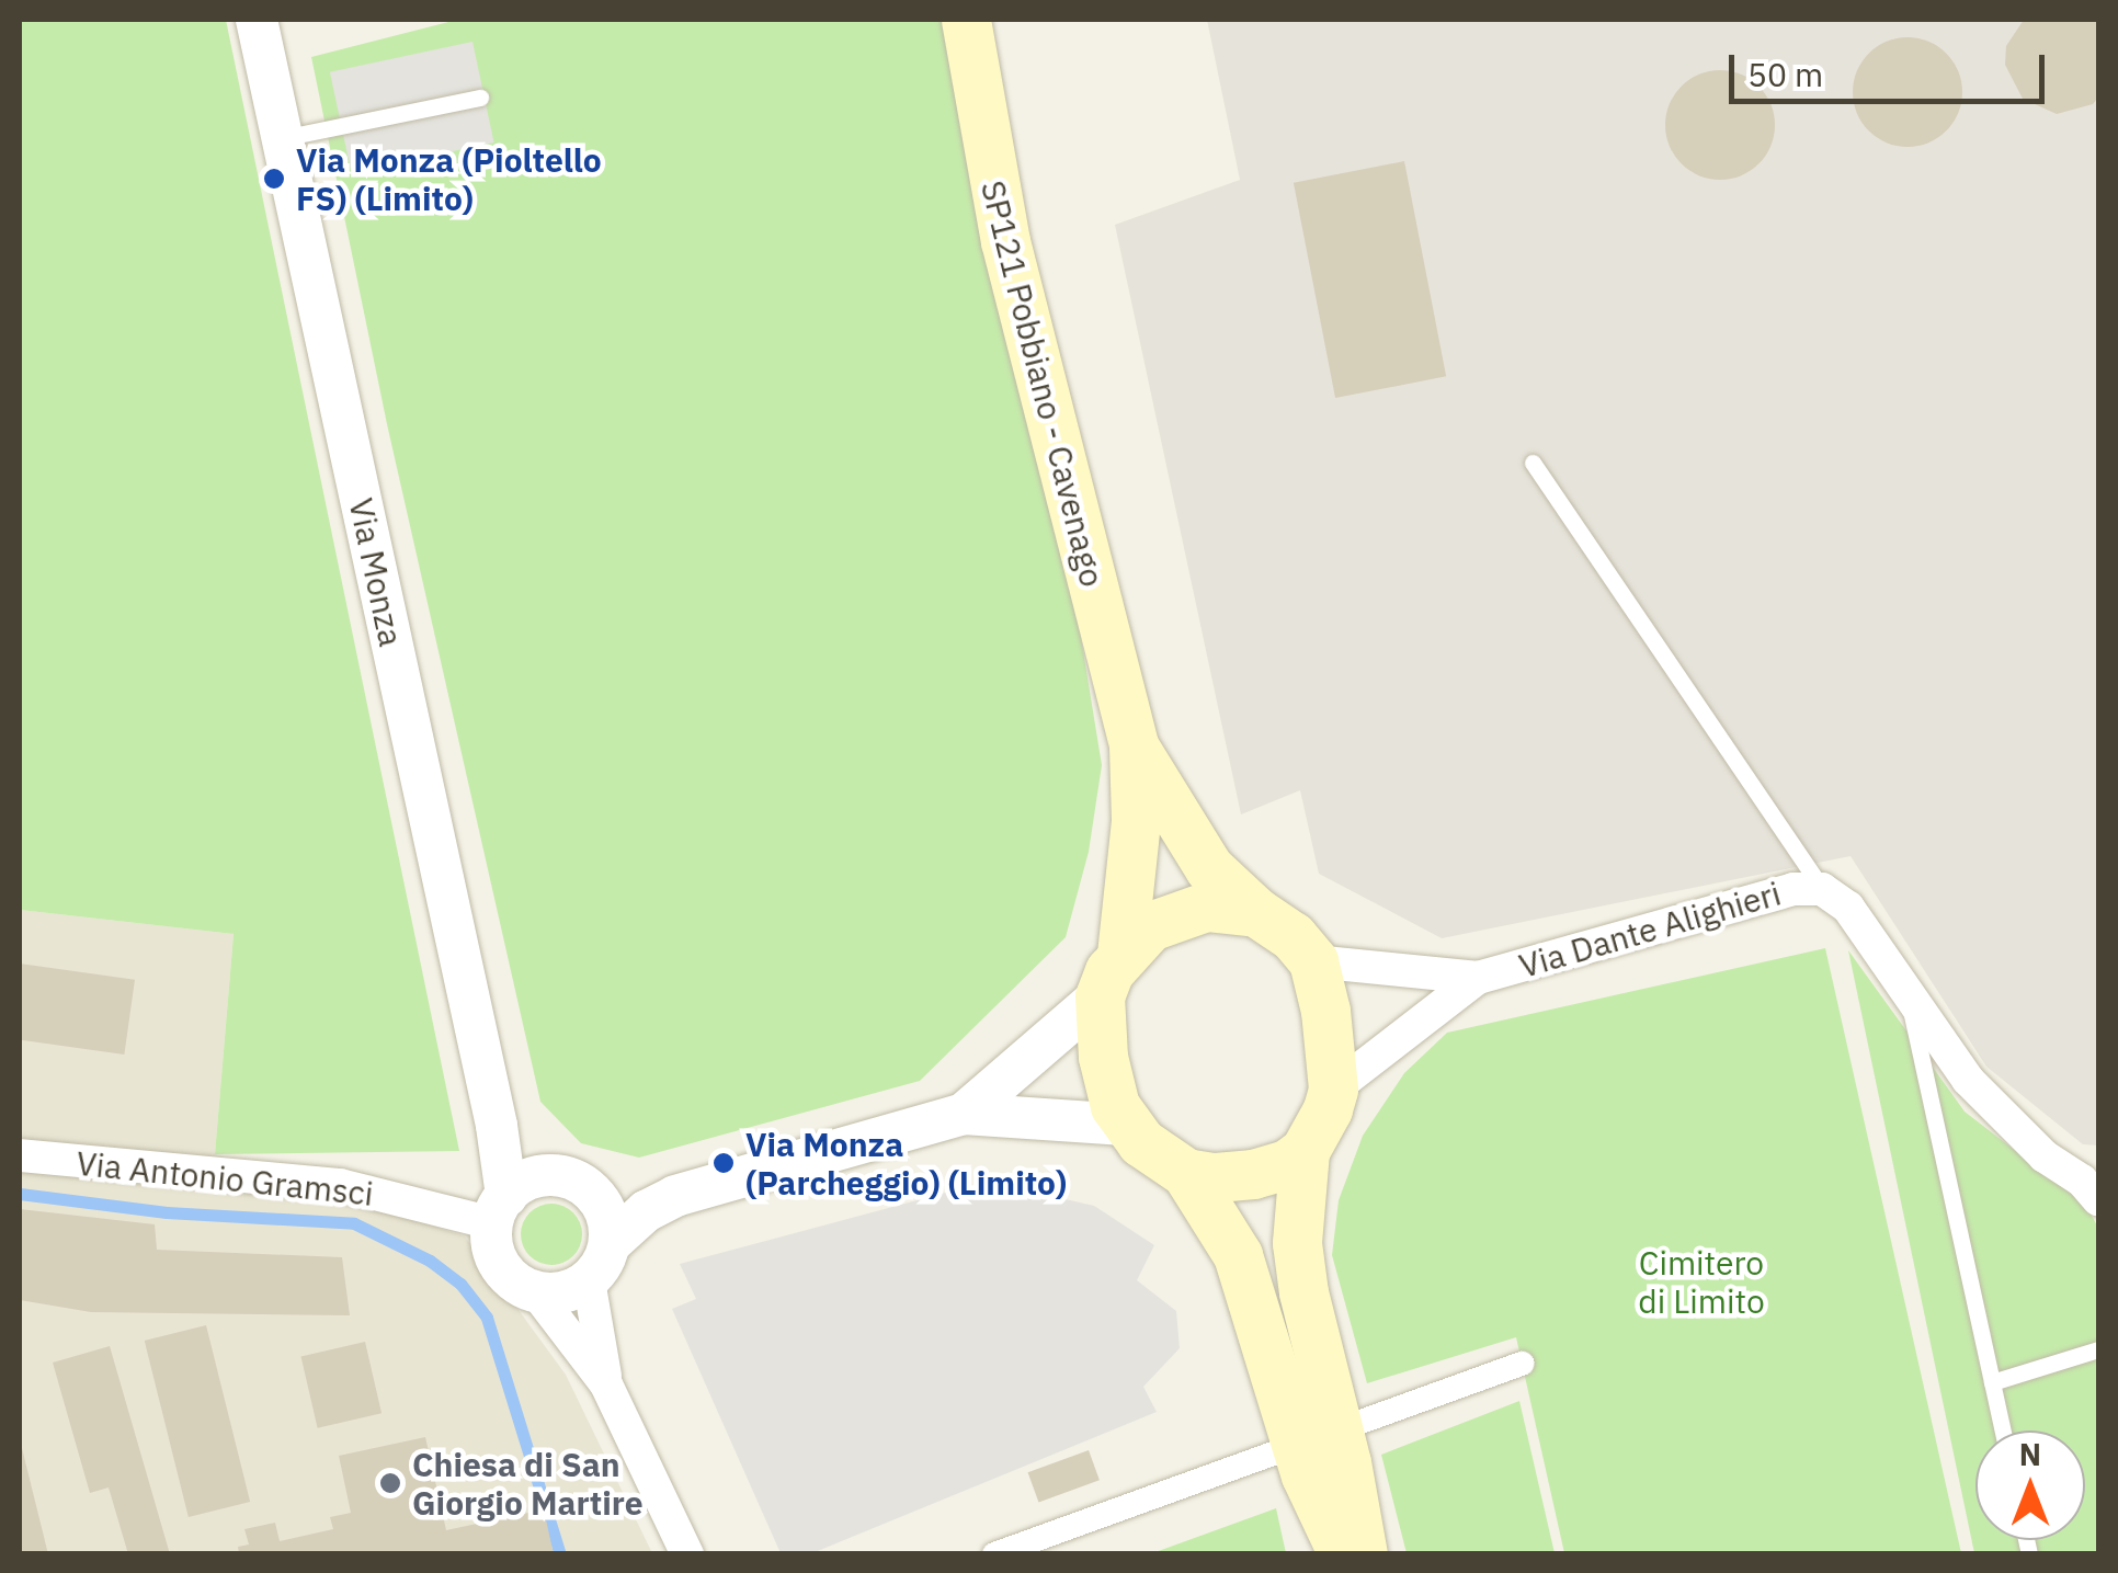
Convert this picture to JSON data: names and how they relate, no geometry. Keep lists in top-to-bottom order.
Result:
{
  "streets": {
    "main road": ["SP121 Pobbiano - Cavenago"],
    "street": ["Via Monza", "Via Dante Alighieri", "Via Antonio Gramsci"]
  },
  "crossings": [
    ["SP121 Pobbiano - Cavenago", "Via Dante Alighieri"],
    ["Via Monza", "Via Antonio Gramsci"]
  ],
  "parks": ["Cimitero di Limito"],
  "places": ["Via Monza (Pioltello FS) (Limito)", "Via Monza (Parcheggio) (Limito)", "Chiesa di San Giorgio Martire"],
  "scale_bar": "50 m",
  "north": "top"
}
